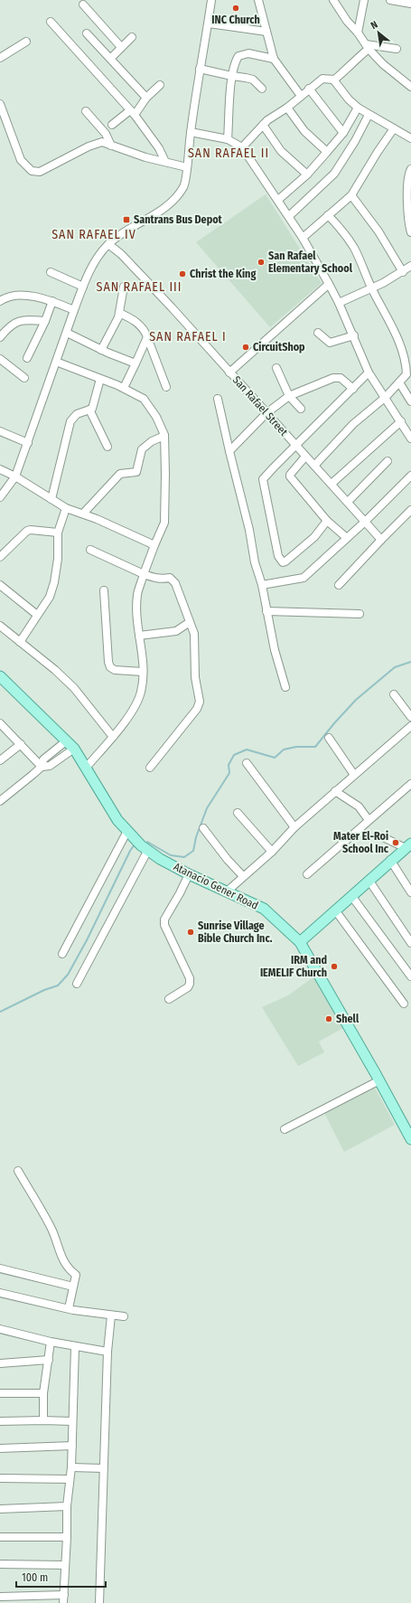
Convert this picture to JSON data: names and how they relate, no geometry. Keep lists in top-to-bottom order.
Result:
{
  "streets": {
    "main road": ["Atanacio Gener Road"],
    "street": ["San Rafael Street"]
  },
  "districts": [
    "SAN RAFAEL II",
    "SAN RAFAEL IV",
    "SAN RAFAEL III",
    "SAN RAFAEL I"
  ],
  "places": {
    "other": [
      "INC Church",
      "San Rafael Elementary School",
      "Christ the King",
      "CircuitShop",
      "Mater El-Roi School Inc",
      "Sunrise Village Bible Church Inc.",
      "IRM and IEMELIF Church",
      "Shell"
    ],
    "transit": ["Santrans Bus Depot"]
  },
  "scale_bar": "100 m",
  "north": "top left"
}
